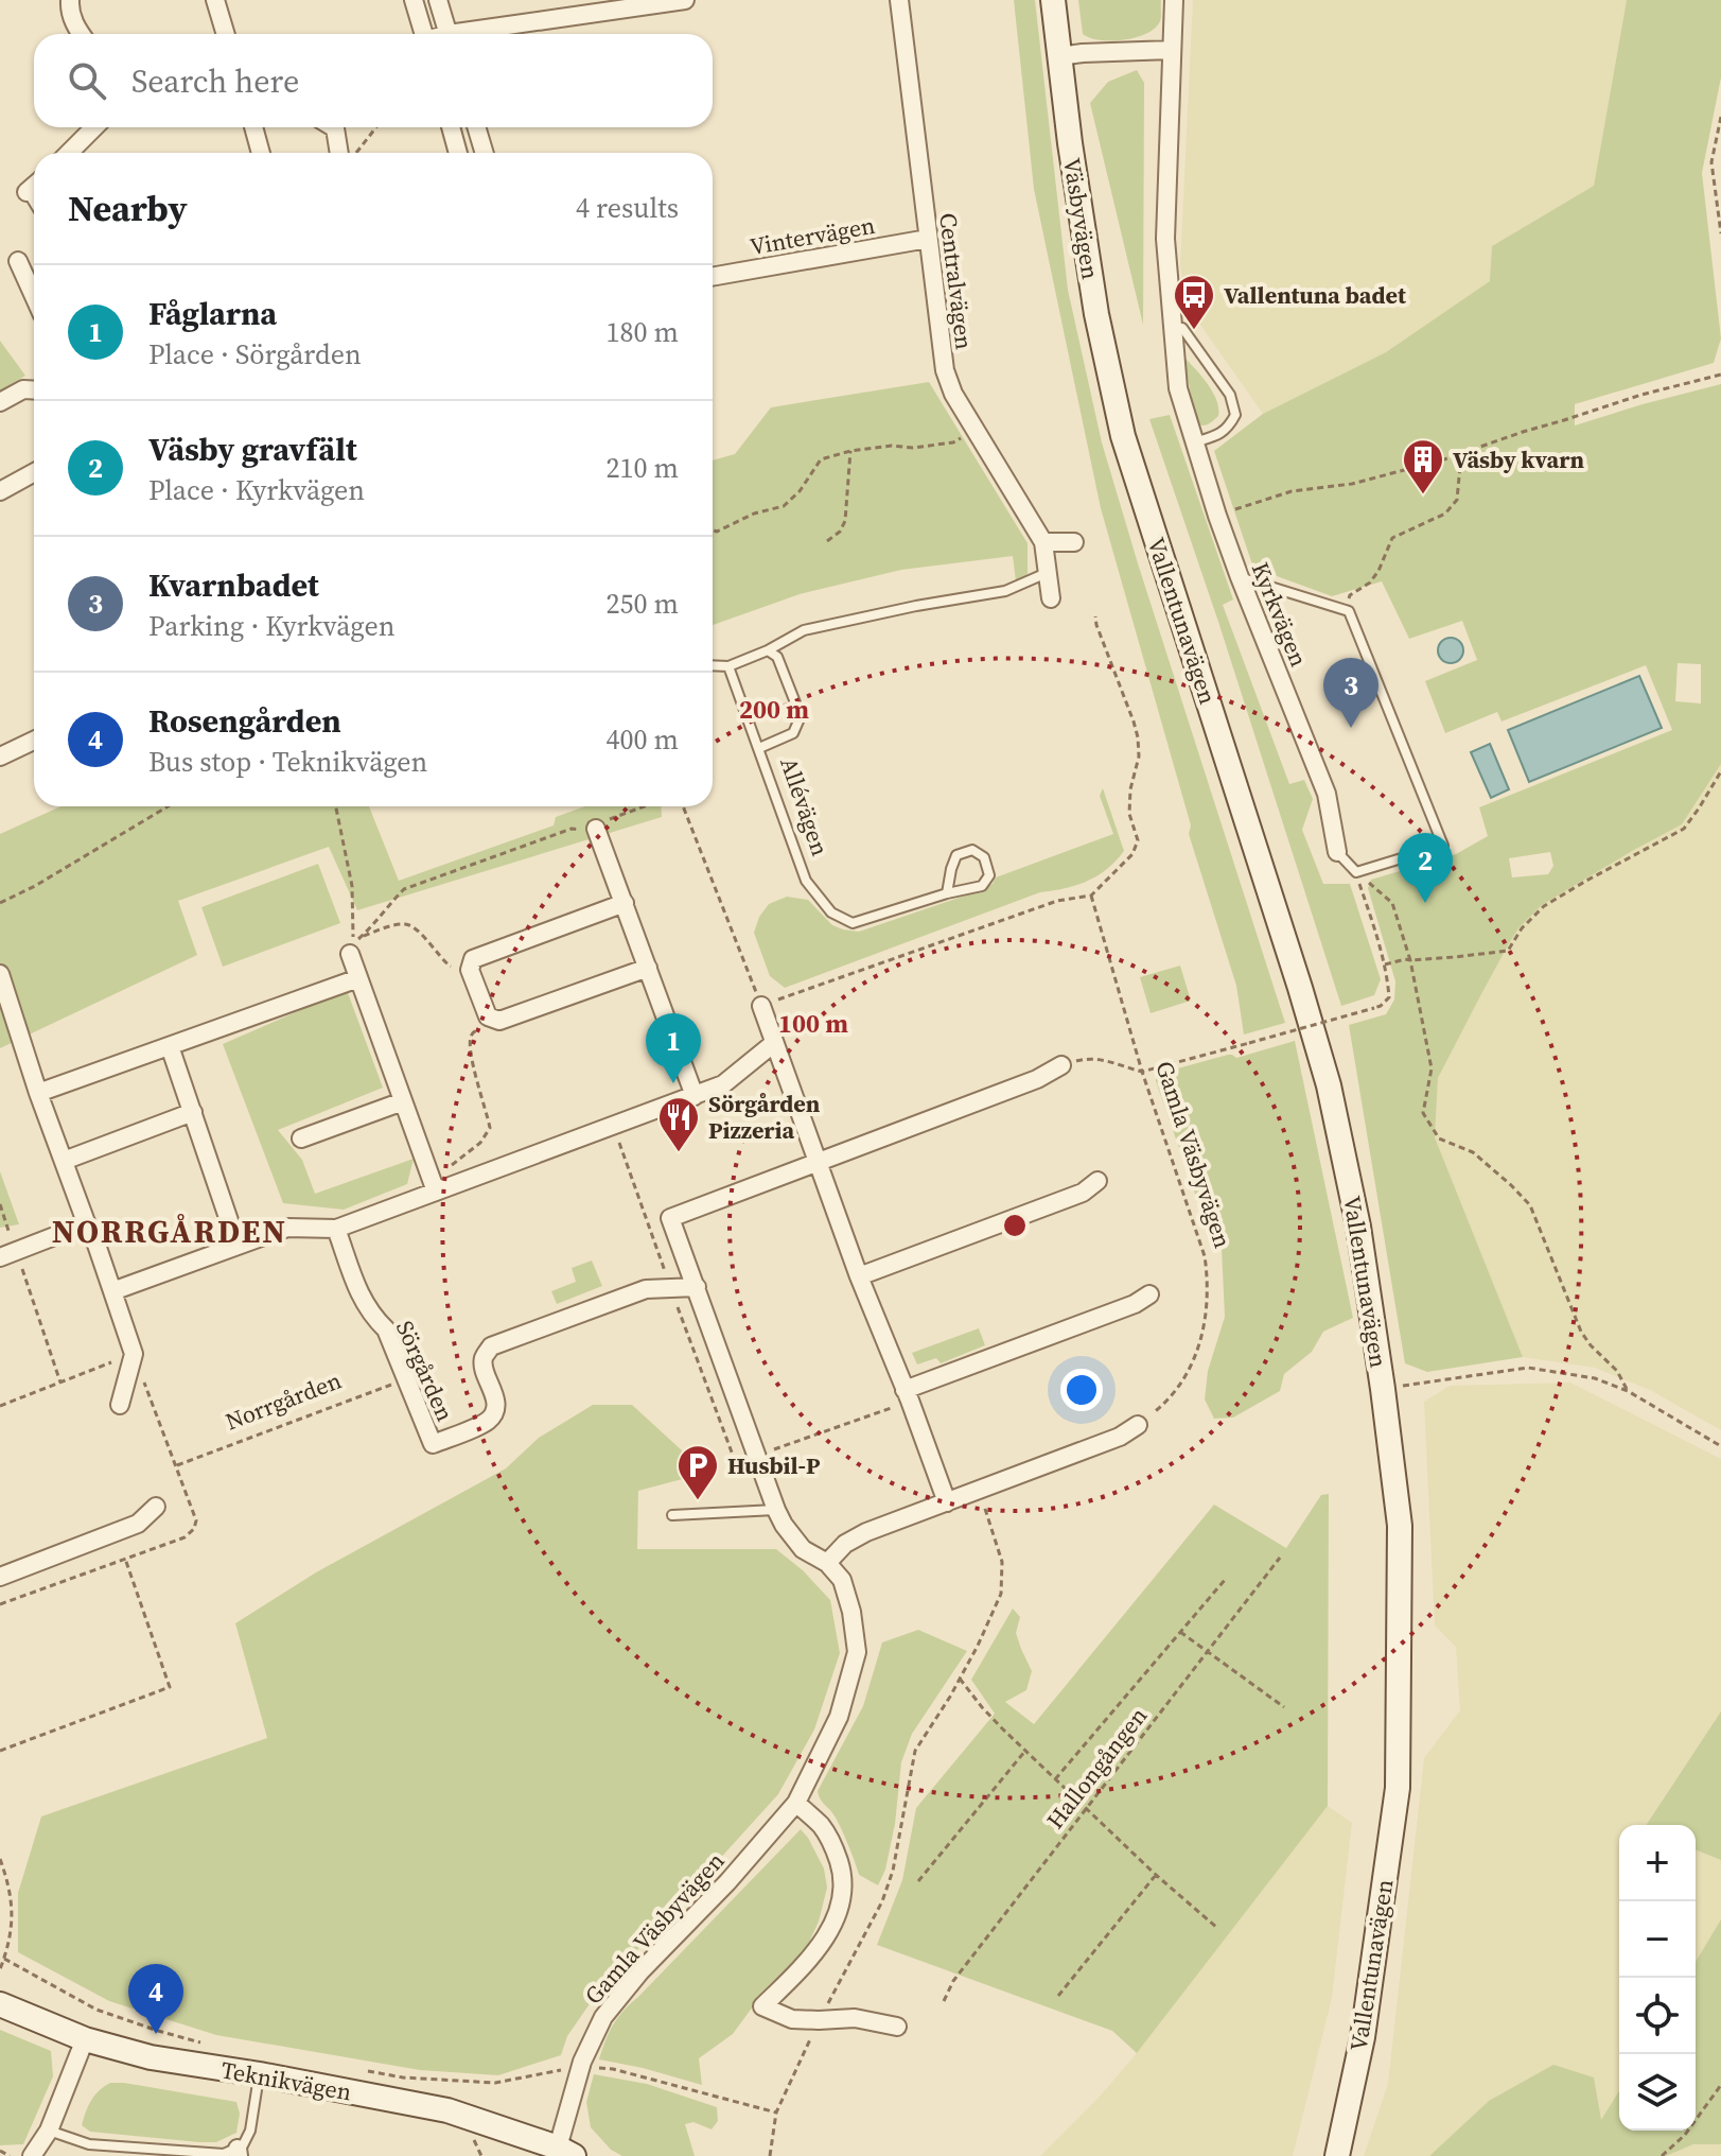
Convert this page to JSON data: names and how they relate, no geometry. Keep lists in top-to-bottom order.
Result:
{
  "streets": {
    "main road": ["Väsbyvägen", "Vallentunavägen", "Teknikvägen"],
    "street": [
      "Vintervägen",
      "Centralvägen",
      "Kyrkvägen",
      "Gamla Väsbyvägen",
      "Sörgården"
    ],
    "lane": ["Allévägen"],
    "path": ["Norrgården", "Hallongången"]
  },
  "crossings": [
    ["Väsbyvägen", "Vallentunavägen"],
    ["Vintervägen", "Centralvägen"],
    ["Gamla Väsbyvägen", "Sörgården"],
    ["Gamla Väsbyvägen", "Teknikvägen"],
    ["Sörgården", "Norrgården"]
  ],
  "districts": ["NORRGÅRDEN"],
  "places": {
    "bus stop": ["Vallentuna badet"],
    "building": ["Väsby kvarn"],
    "restaurant": ["Sörgården Pizzeria"],
    "parking": ["Husbil-P"]
  },
  "page": {
    "search": "Search here",
    "heading": ["Nearby", "4 results"],
    "list": [
      {
        "mark": "1",
        "name": "Fåglarna",
        "note": "Place · Sörgården",
        "value": "180 m"
      },
      {
        "mark": "2",
        "name": "Väsby gravfält",
        "note": "Place · Kyrkvägen",
        "value": "210 m"
      },
      {
        "mark": "3",
        "name": "Kvarnbadet",
        "note": "Parking · Kyrkvägen",
        "value": "250 m"
      },
      {
        "mark": "4",
        "name": "Rosengården",
        "note": "Bus stop · Teknikvägen",
        "value": "400 m"
      }
    ],
    "pins": [
      "3",
      "2",
      "1",
      "4"
    ],
    "map_buttons": ["+", "−"]
  },
  "rings": ["200 m", "100 m"]
}
